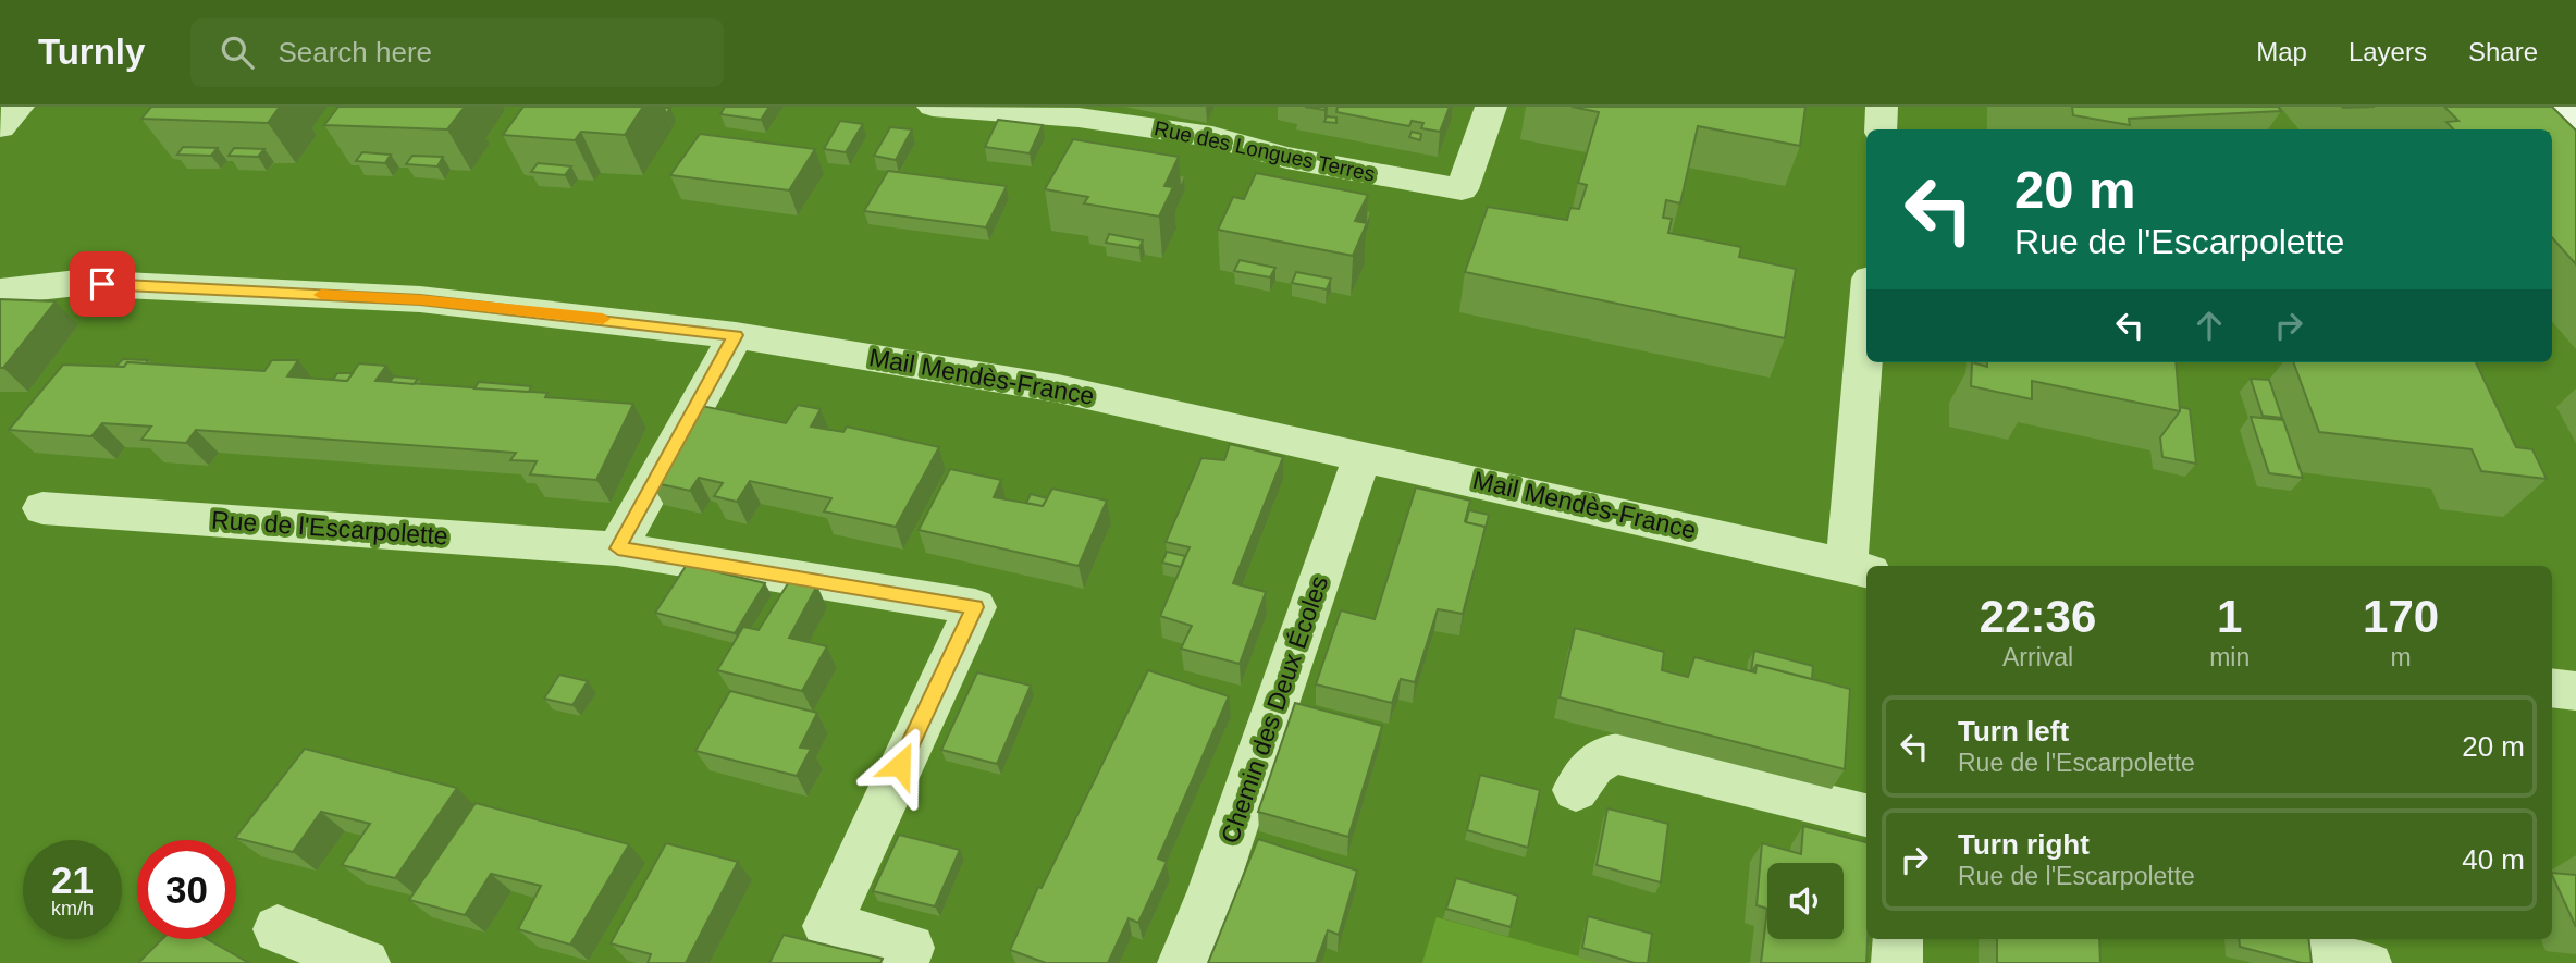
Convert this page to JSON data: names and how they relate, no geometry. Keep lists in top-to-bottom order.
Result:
{
  "streets": {
    "street": [
      "Rue des Longues Terres",
      "Mail Mendès-France",
      "Rue de l'Escarpolette",
      "Chemin des Deux Écoles"
    ]
  },
  "crossings": [
    ["Mail Mendès-France", "Chemin des Deux Écoles"]
  ],
  "page": {
    "header": "Turnly",
    "search": "Search here",
    "nav": ["Map", "Layers", "Share"],
    "turn": ["20 m", "Rue de l'Escarpolette"],
    "eta": [
      "22:36",
      "Arrival",
      "1",
      "min",
      "170",
      "m"
    ],
    "list": [
      {
        "name": "Turn left",
        "note": "Rue de l'Escarpolette",
        "value": "20 m"
      },
      {
        "name": "Turn right",
        "note": "Rue de l'Escarpolette",
        "value": "40 m"
      }
    ],
    "speed": "21 km/h",
    "limit": "30"
  }
}
